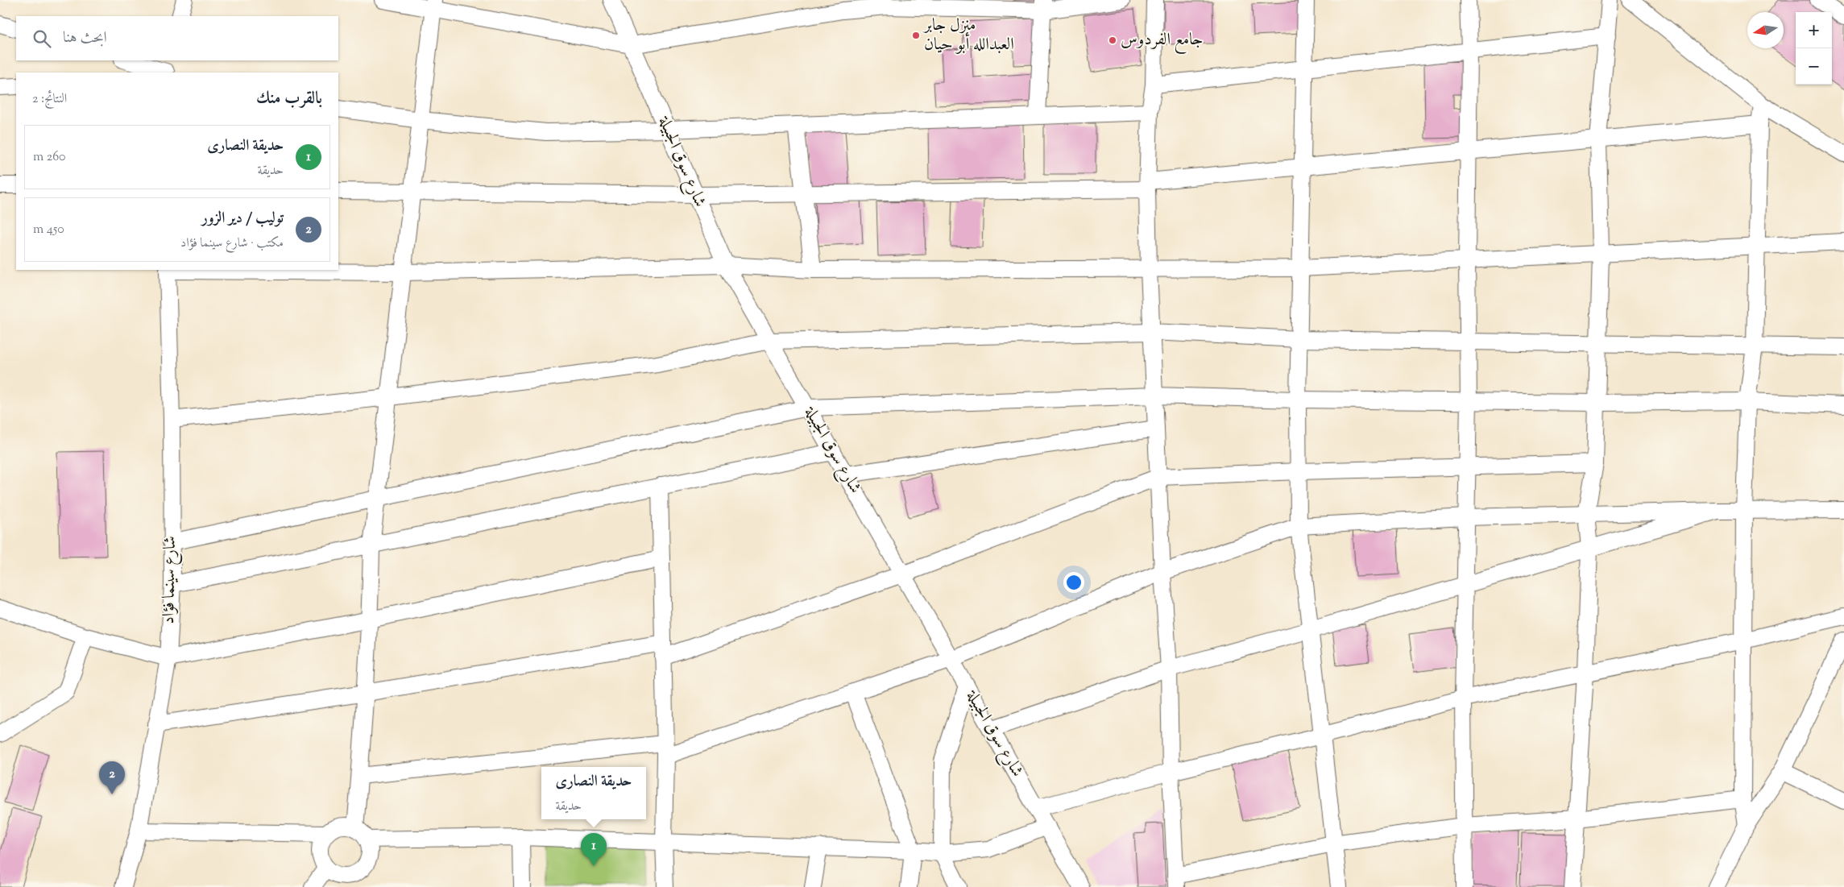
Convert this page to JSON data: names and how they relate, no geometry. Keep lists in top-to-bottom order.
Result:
{
  "streets": {
    "street": ["شارع سوق الجبيلة", "شارع سينما فؤاد"]
  },
  "places": ["منزل جابر العبدالله أبو حيان", "جامع الفردوس"],
  "north": "left",
  "page": {
    "map_buttons": ["+", "−"],
    "search": "ابحث هنا",
    "heading": ["بالقرب منك", "النتائج: 2"],
    "list": [
      {
        "mark": "1",
        "name": "حديقة النصارى",
        "note": "حديقة",
        "value": "260 m"
      },
      {
        "mark": "2",
        "name": "توليب / دير الزور",
        "note": "مكتب · شارع سينما فؤاد",
        "value": "450 m"
      }
    ],
    "pins": ["2", "1"],
    "popup": ["حديقة النصارى", "حديقة"]
  }
}
